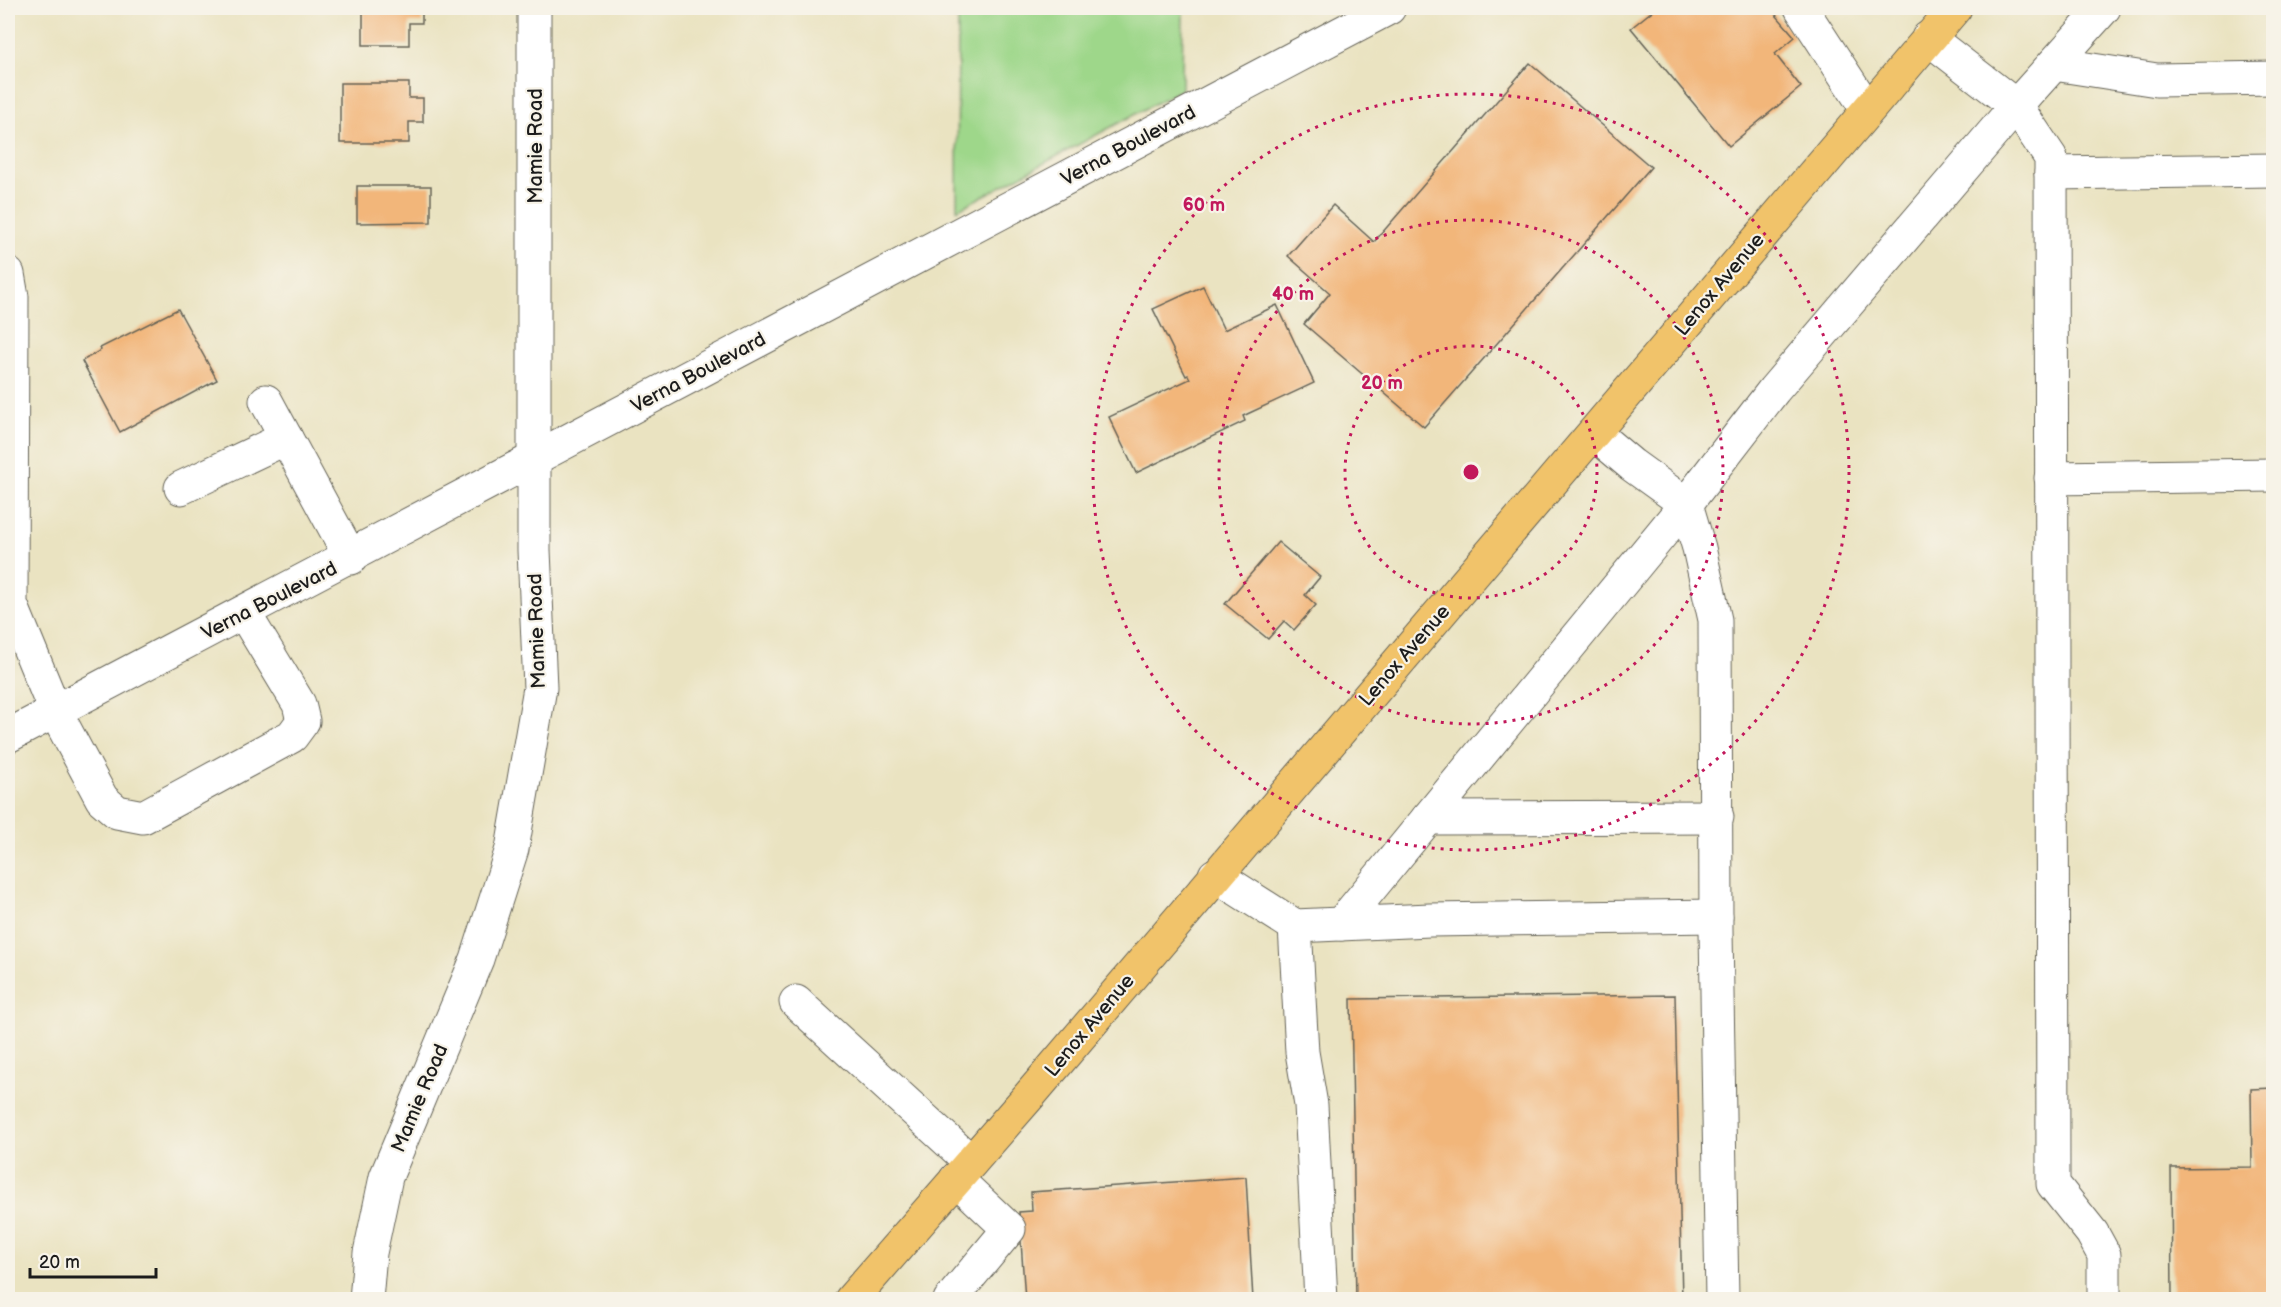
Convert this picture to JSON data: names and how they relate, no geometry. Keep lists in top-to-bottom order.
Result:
{
  "streets": {
    "main road": ["Lenox Avenue"],
    "street": ["Verna Boulevard", "Mamie Road"]
  },
  "crossings": [
    ["Verna Boulevard", "Mamie Road"]
  ],
  "scale_bar": "20 m",
  "rings": ["60 m", "40 m", "20 m"]
}
